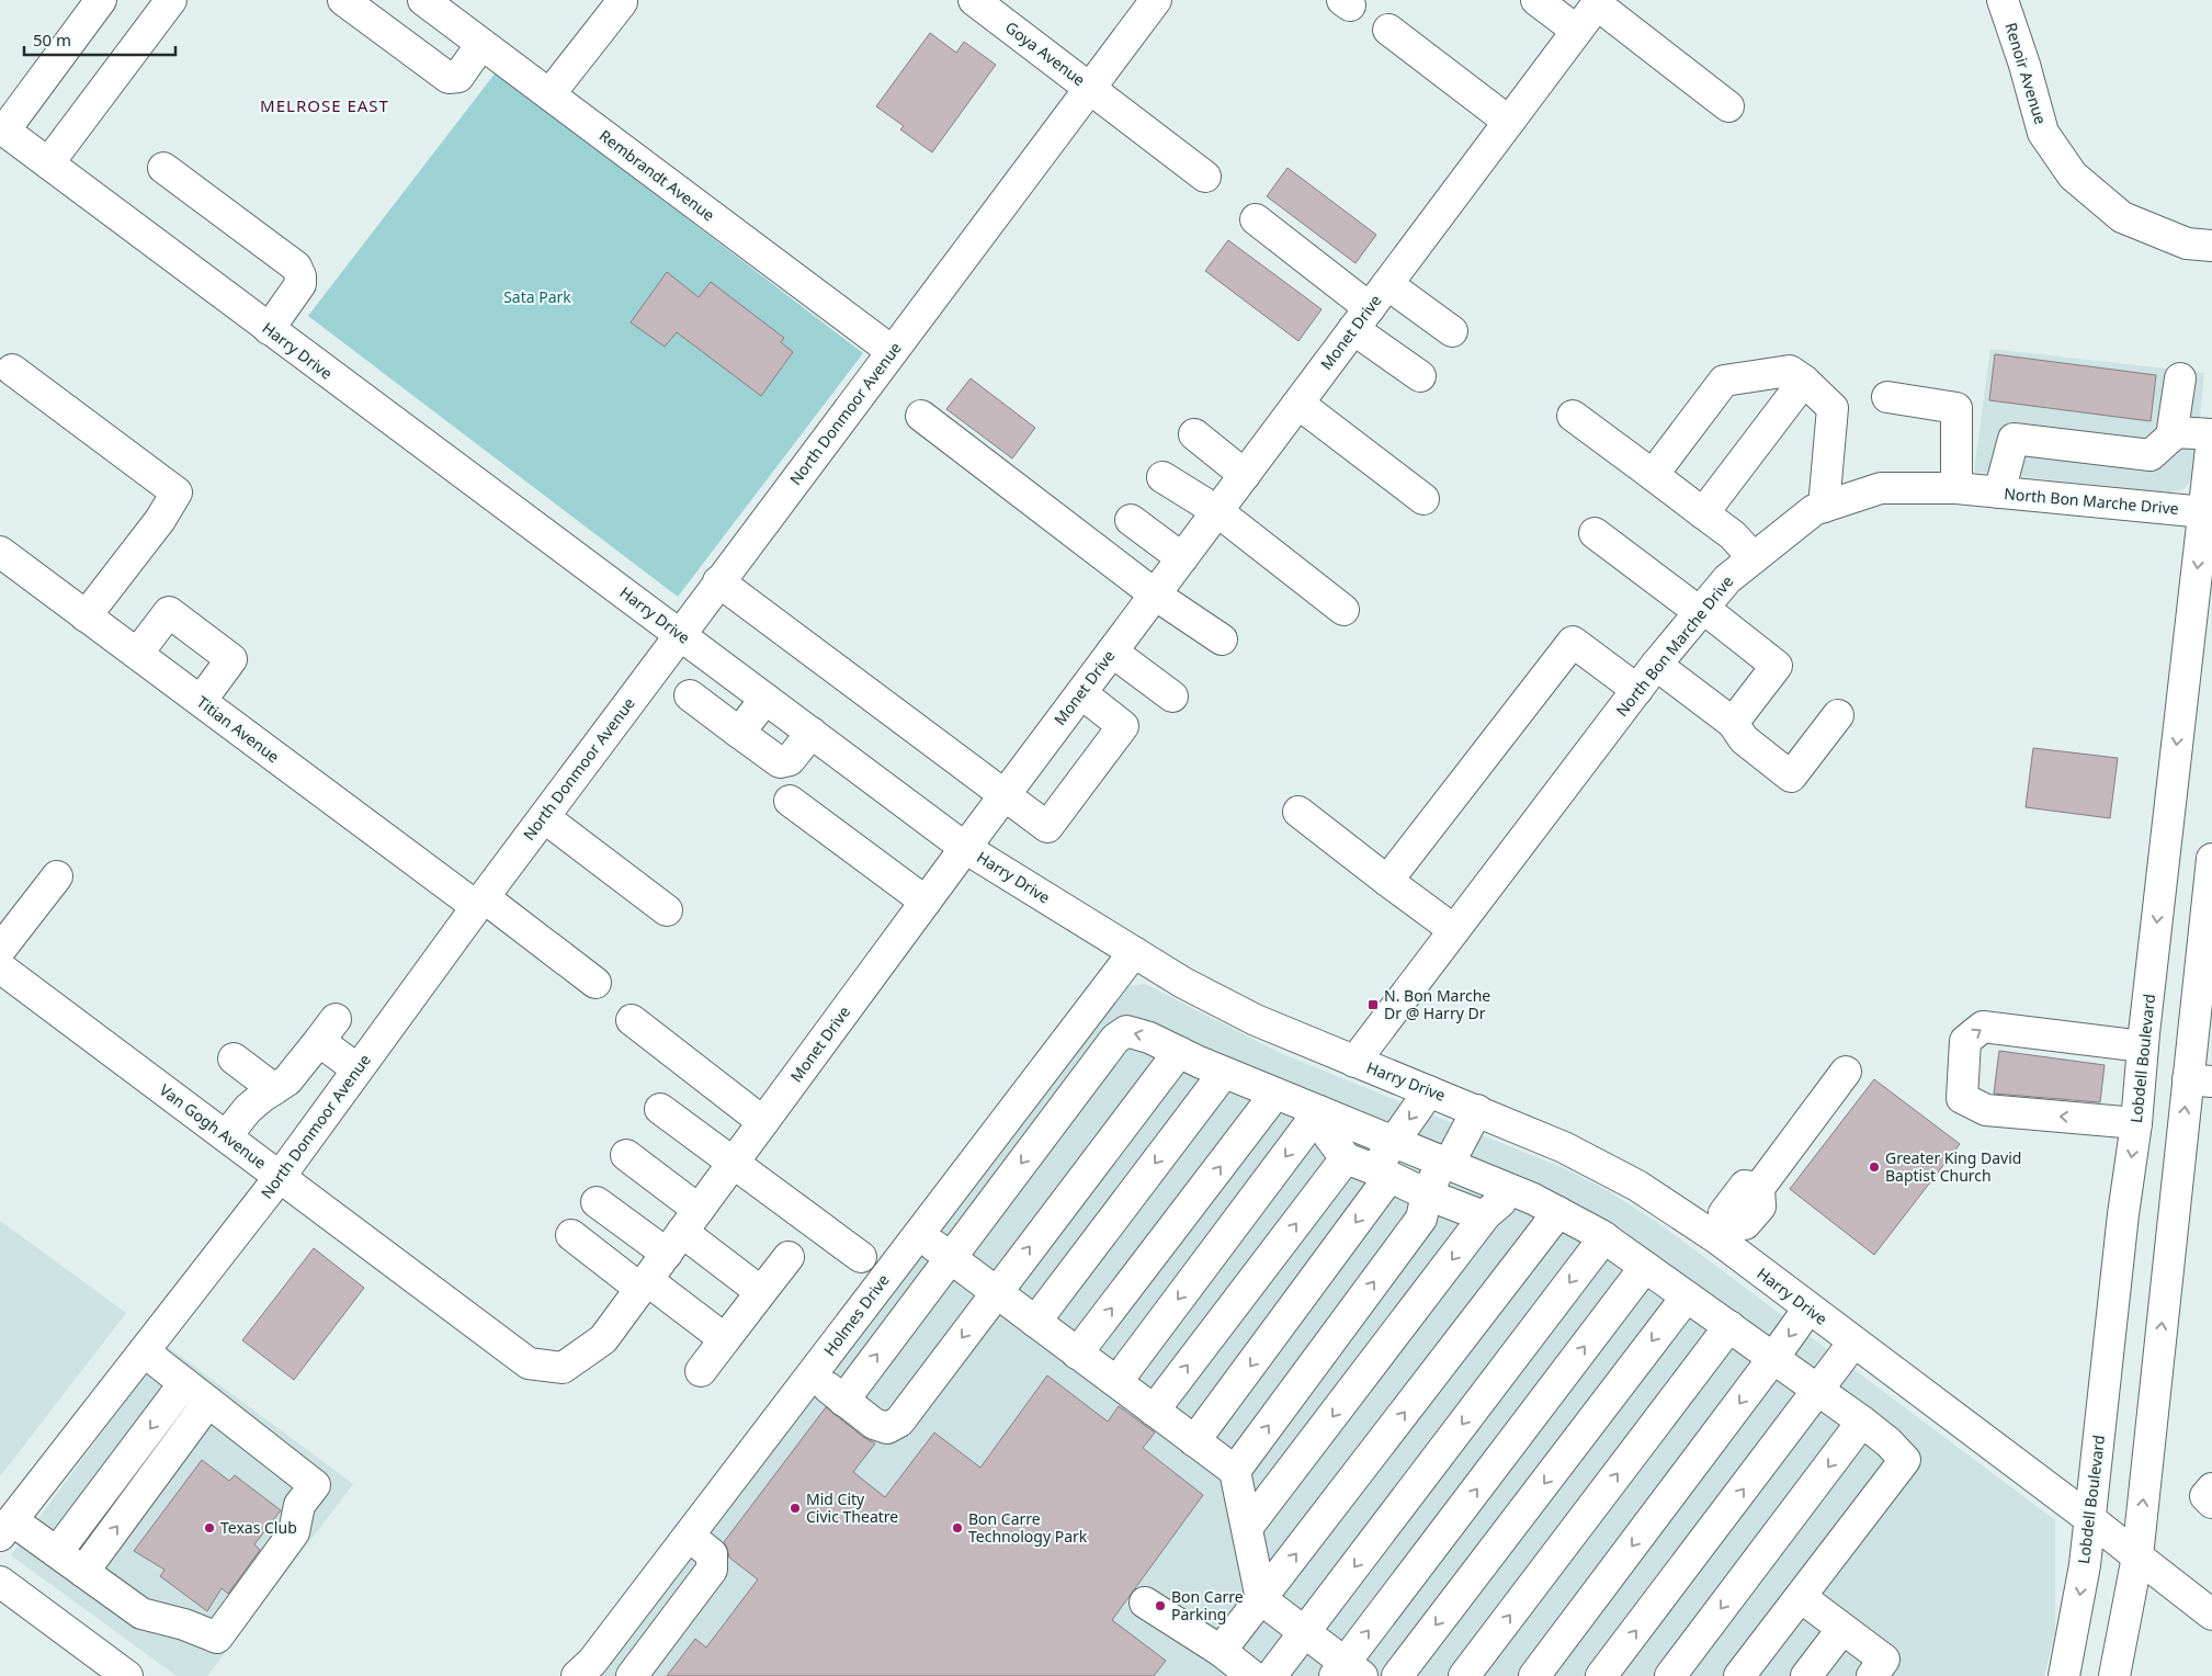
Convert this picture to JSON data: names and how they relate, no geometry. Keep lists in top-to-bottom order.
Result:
{
  "streets": {
    "street": [
      "Goya Avenue",
      "Renoir Avenue",
      "Rembrandt Avenue",
      "Monet Drive",
      "Harry Drive",
      "North Donmoor Avenue",
      "North Bon Marche Drive",
      "Titian Avenue",
      "Lobdell Boulevard",
      "Van Gogh Avenue",
      "Holmes Drive"
    ]
  },
  "crossings": [
    ["Goya Avenue", "North Donmoor Avenue"],
    ["Rembrandt Avenue", "North Donmoor Avenue"],
    ["Monet Drive", "Harry Drive"],
    ["Monet Drive", "Van Gogh Avenue"],
    ["Harry Drive", "North Donmoor Avenue"],
    ["Harry Drive", "North Bon Marche Drive"],
    ["Harry Drive", "Lobdell Boulevard"],
    ["Harry Drive", "Holmes Drive"],
    ["North Donmoor Avenue", "Titian Avenue"],
    ["North Donmoor Avenue", "Van Gogh Avenue"],
    ["North Bon Marche Drive", "Lobdell Boulevard"]
  ],
  "districts": ["MELROSE EAST"],
  "parks": ["Sata Park"],
  "places": {
    "transit": ["N. Bon Marche Dr @ Harry Dr"],
    "other": [
      "Greater King David Baptist Church",
      "Mid City Civic Theatre",
      "Texas Club",
      "Bon Carre Technology Park",
      "Bon Carre Parking"
    ]
  },
  "scale_bar": "50 m"
}
